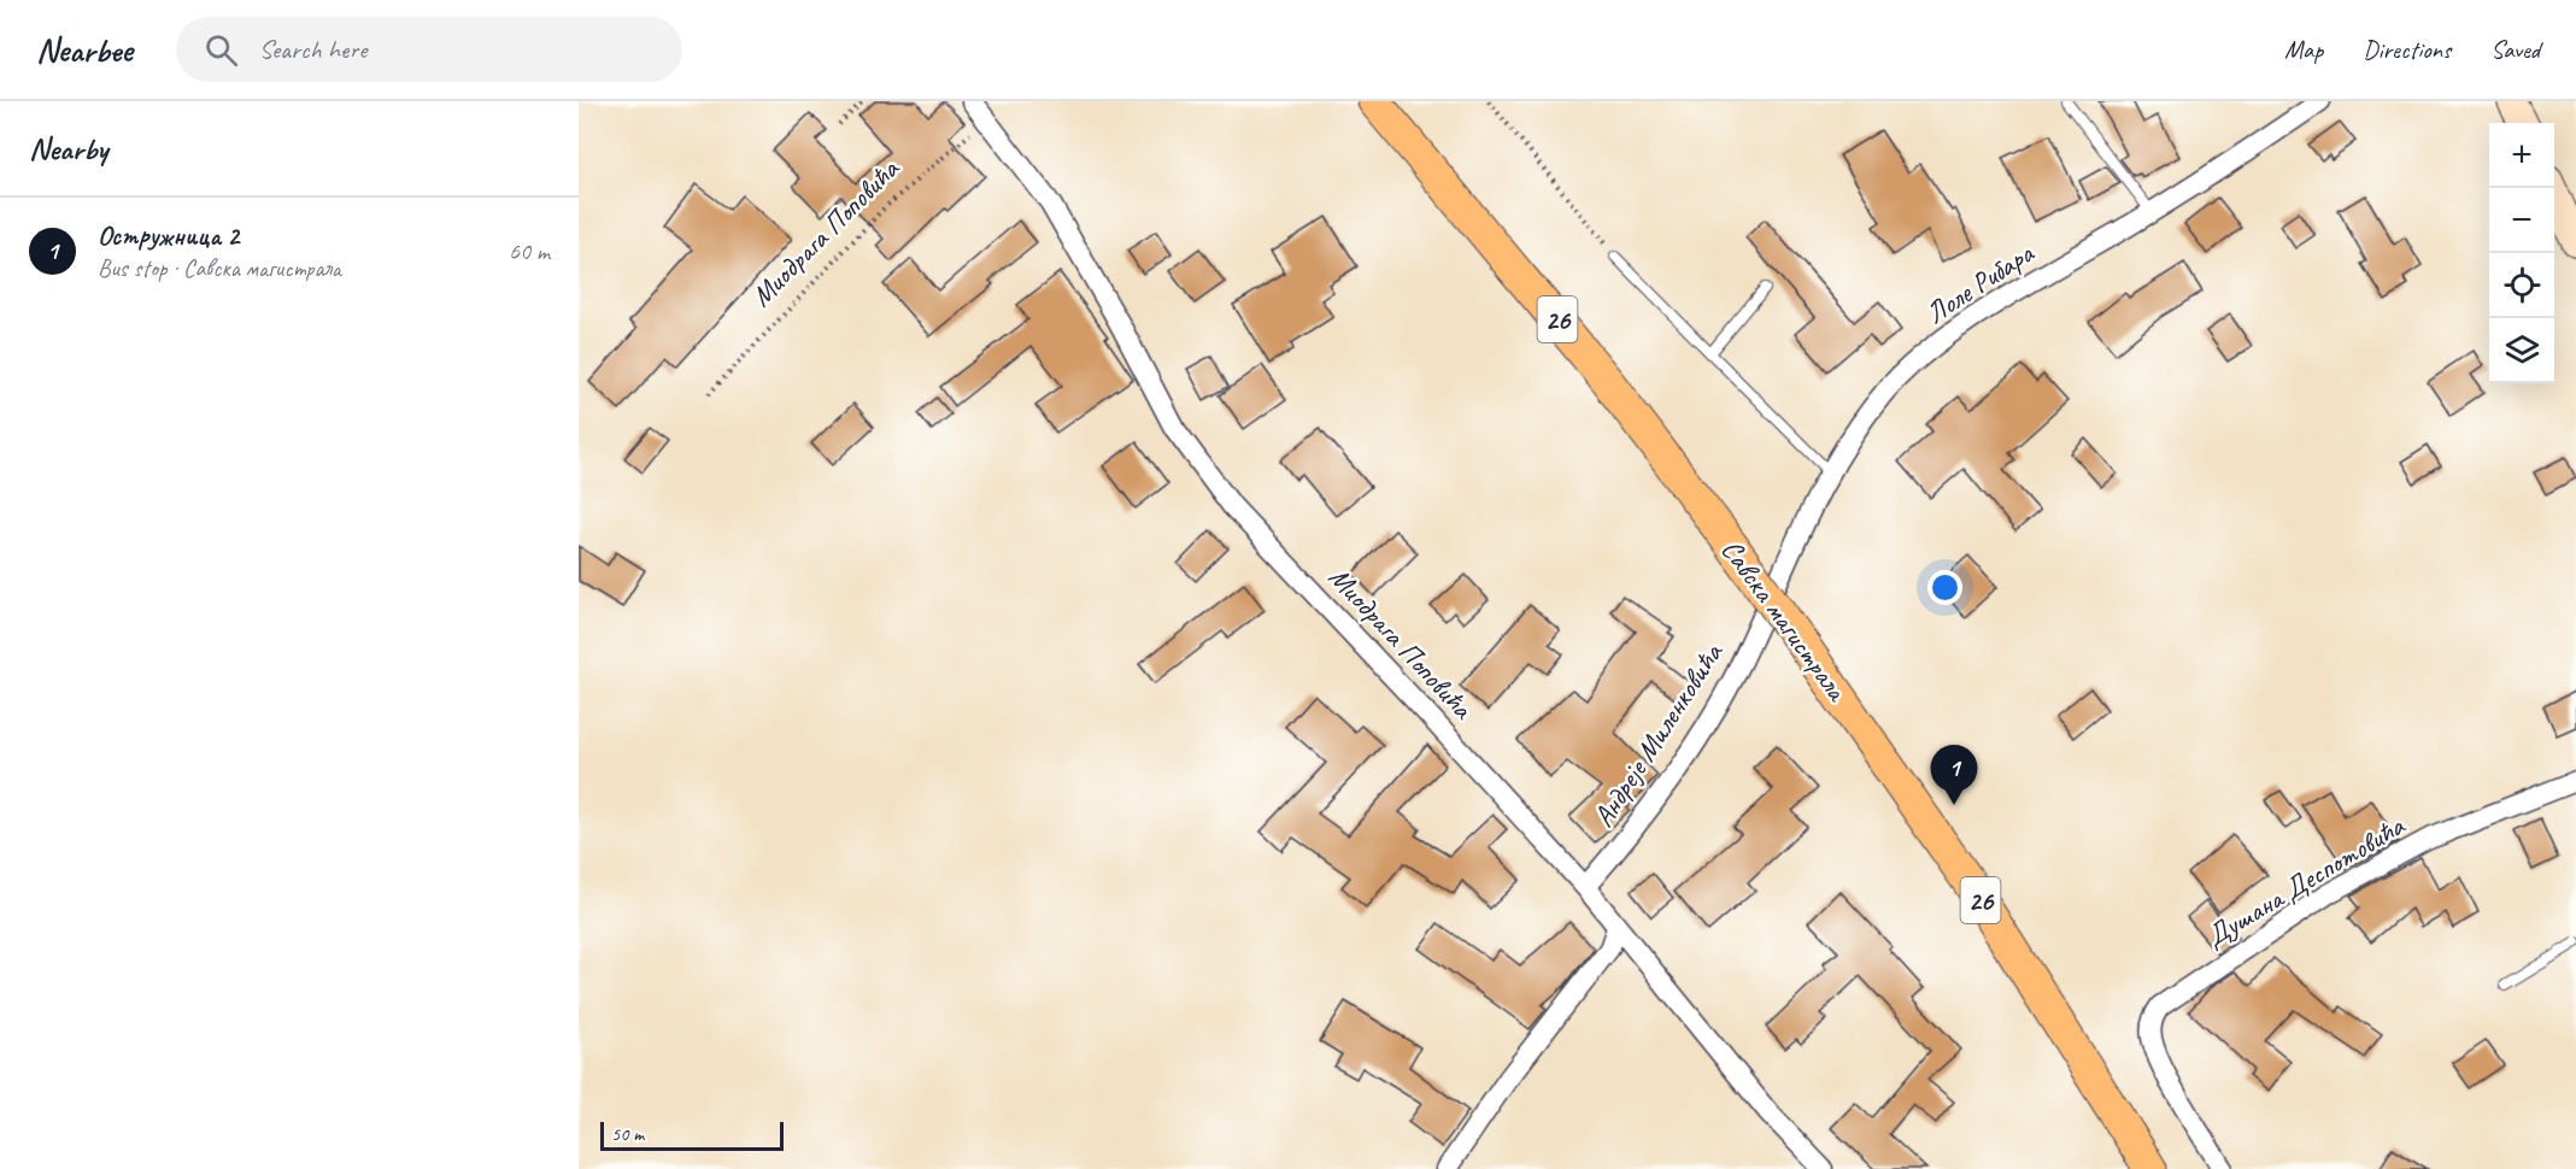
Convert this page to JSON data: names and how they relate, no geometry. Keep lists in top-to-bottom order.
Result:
{
  "streets": {
    "main road": ["26", "Савска магистрала"],
    "street": [
      "Миодрага Поповића",
      "Лоле Рибара",
      "Андреје Миленковића",
      "Душана Деспотовића"
    ]
  },
  "crossings": [
    ["Миодрага Поповића", "Андреје Миленковића"],
    ["Лоле Рибара", "Андреје Миленковића"]
  ],
  "scale_bar": "50 m",
  "page": {
    "header": "Nearbee",
    "search": "Search here",
    "nav": ["Map", "Directions", "Saved"],
    "heading": "Nearby",
    "map_buttons": ["+", "−"],
    "list": [
      {
        "mark": "1",
        "name": "Остружница 2",
        "note": "Bus stop · Савска магистрала",
        "value": "60 m"
      }
    ],
    "pins": "1",
    "scale": "50 m"
  }
}
